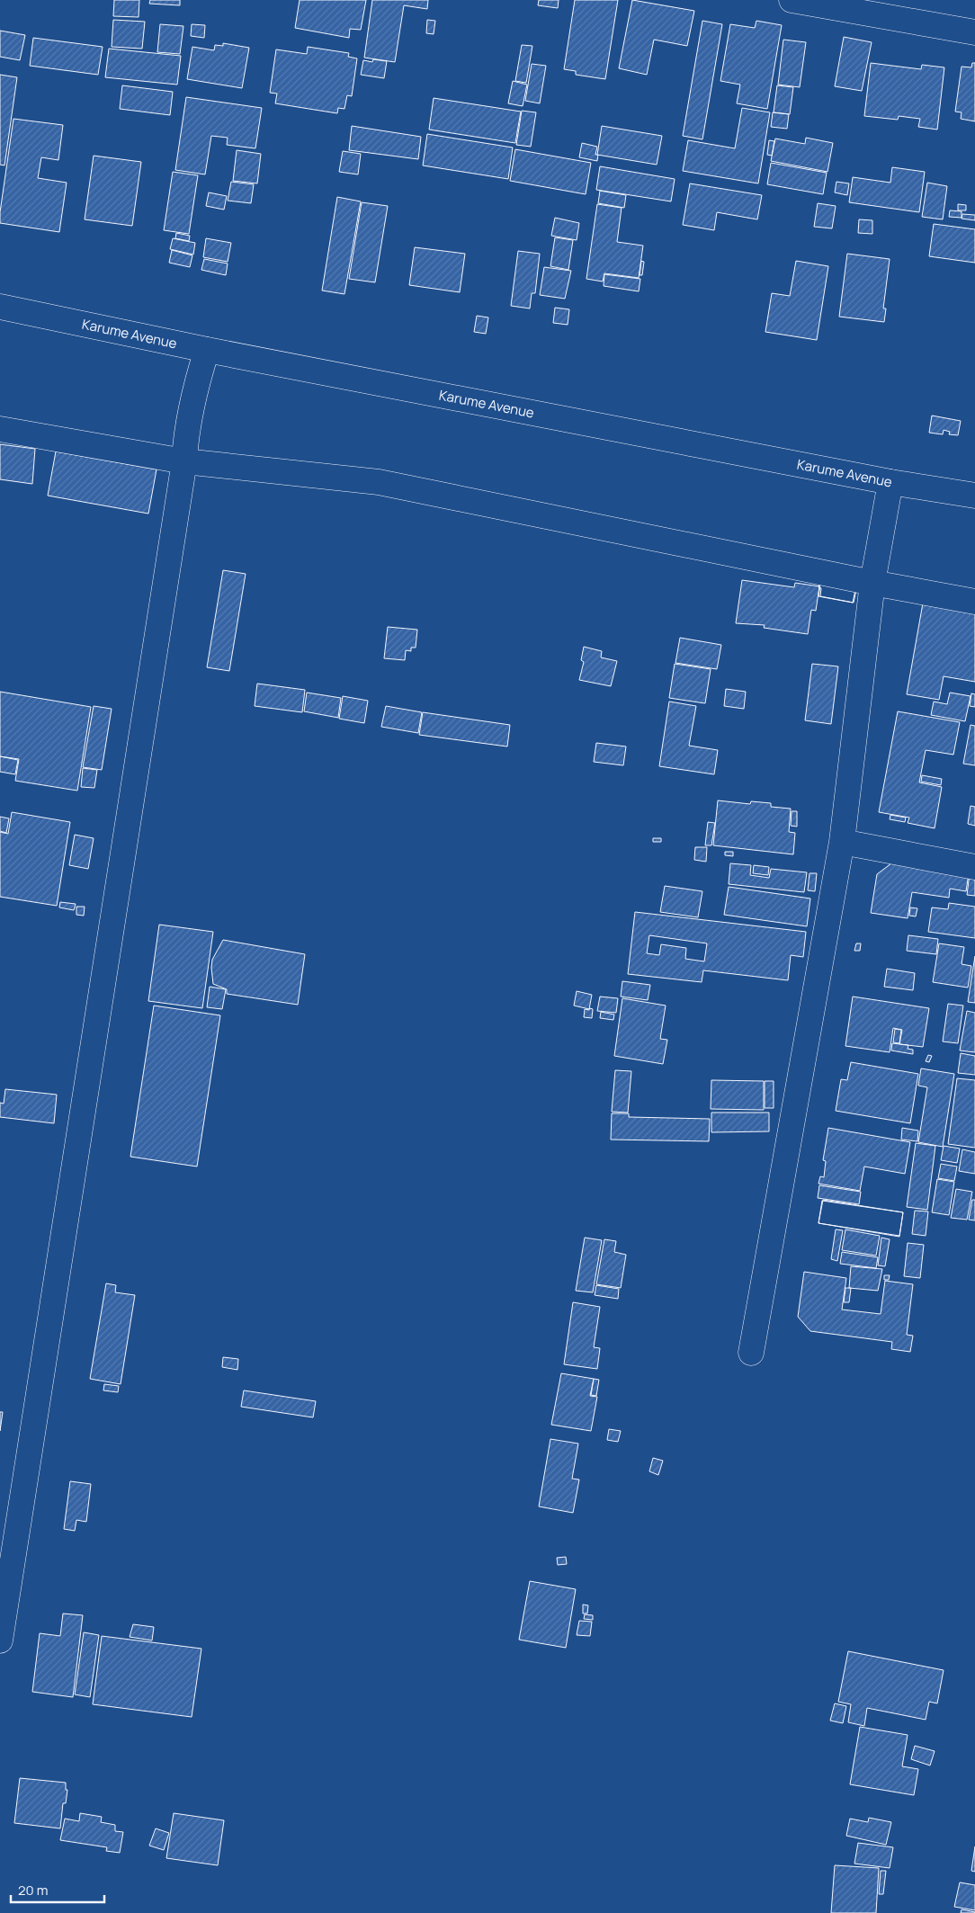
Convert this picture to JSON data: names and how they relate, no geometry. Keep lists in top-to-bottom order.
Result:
{
  "streets": {
    "street": ["Karume Avenue"]
  },
  "scale_bar": "20 m"
}
